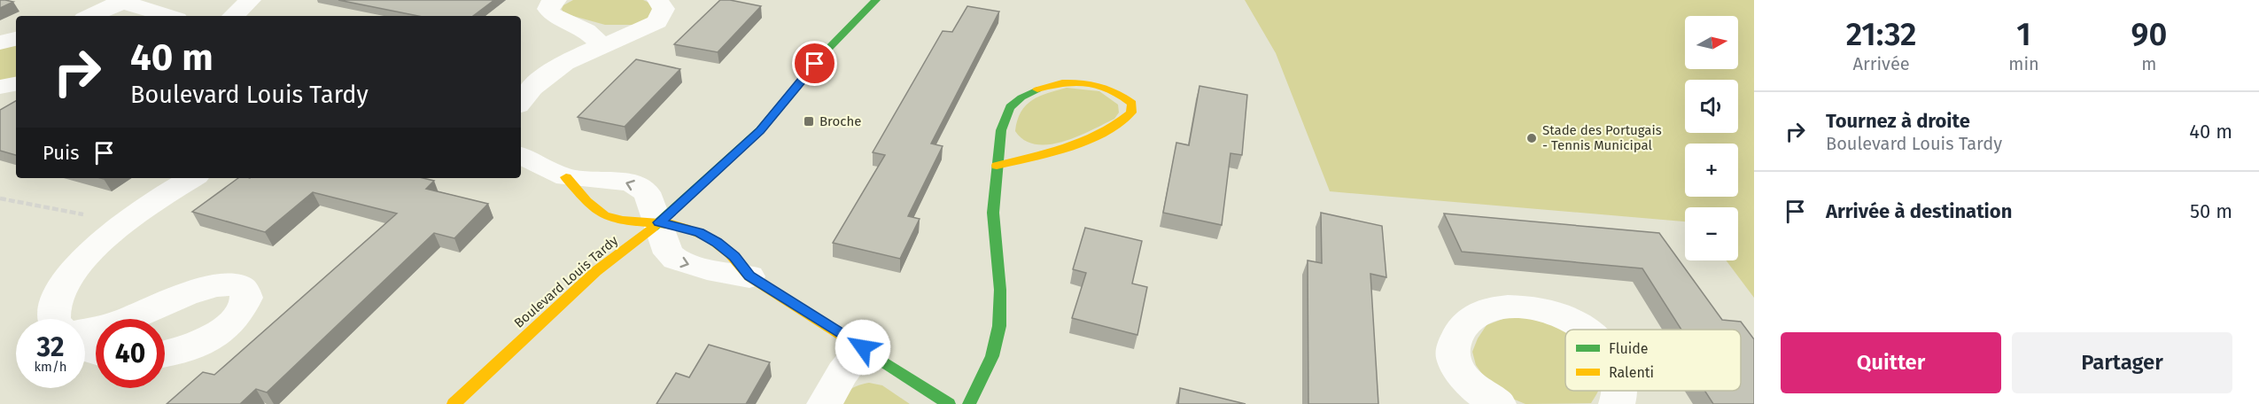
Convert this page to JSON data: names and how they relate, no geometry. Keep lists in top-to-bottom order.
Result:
{
  "streets": {
    "street": ["Boulevard Louis Tardy"]
  },
  "places": {
    "transit": ["Broche"],
    "other": ["Stade des Portugais - Tennis Municipal"]
  },
  "legend": ["Fluide", "Ralenti"],
  "north": "right",
  "page": {
    "eta": [
      "21:32",
      "Arrivée",
      "1",
      "min",
      "90",
      "m"
    ],
    "map_buttons": ["+", "−"],
    "turn": ["40 m", "Boulevard Louis Tardy"],
    "list": [
      {
        "name": "Tournez à droite",
        "note": "Boulevard Louis Tardy",
        "value": "40 m"
      },
      {
        "name": "Arrivée à destination",
        "value": "50 m"
      }
    ],
    "then": "Puis",
    "speed": "32 km/h",
    "limit": "40",
    "buttons": ["Quitter", "Partager"]
  }
}
